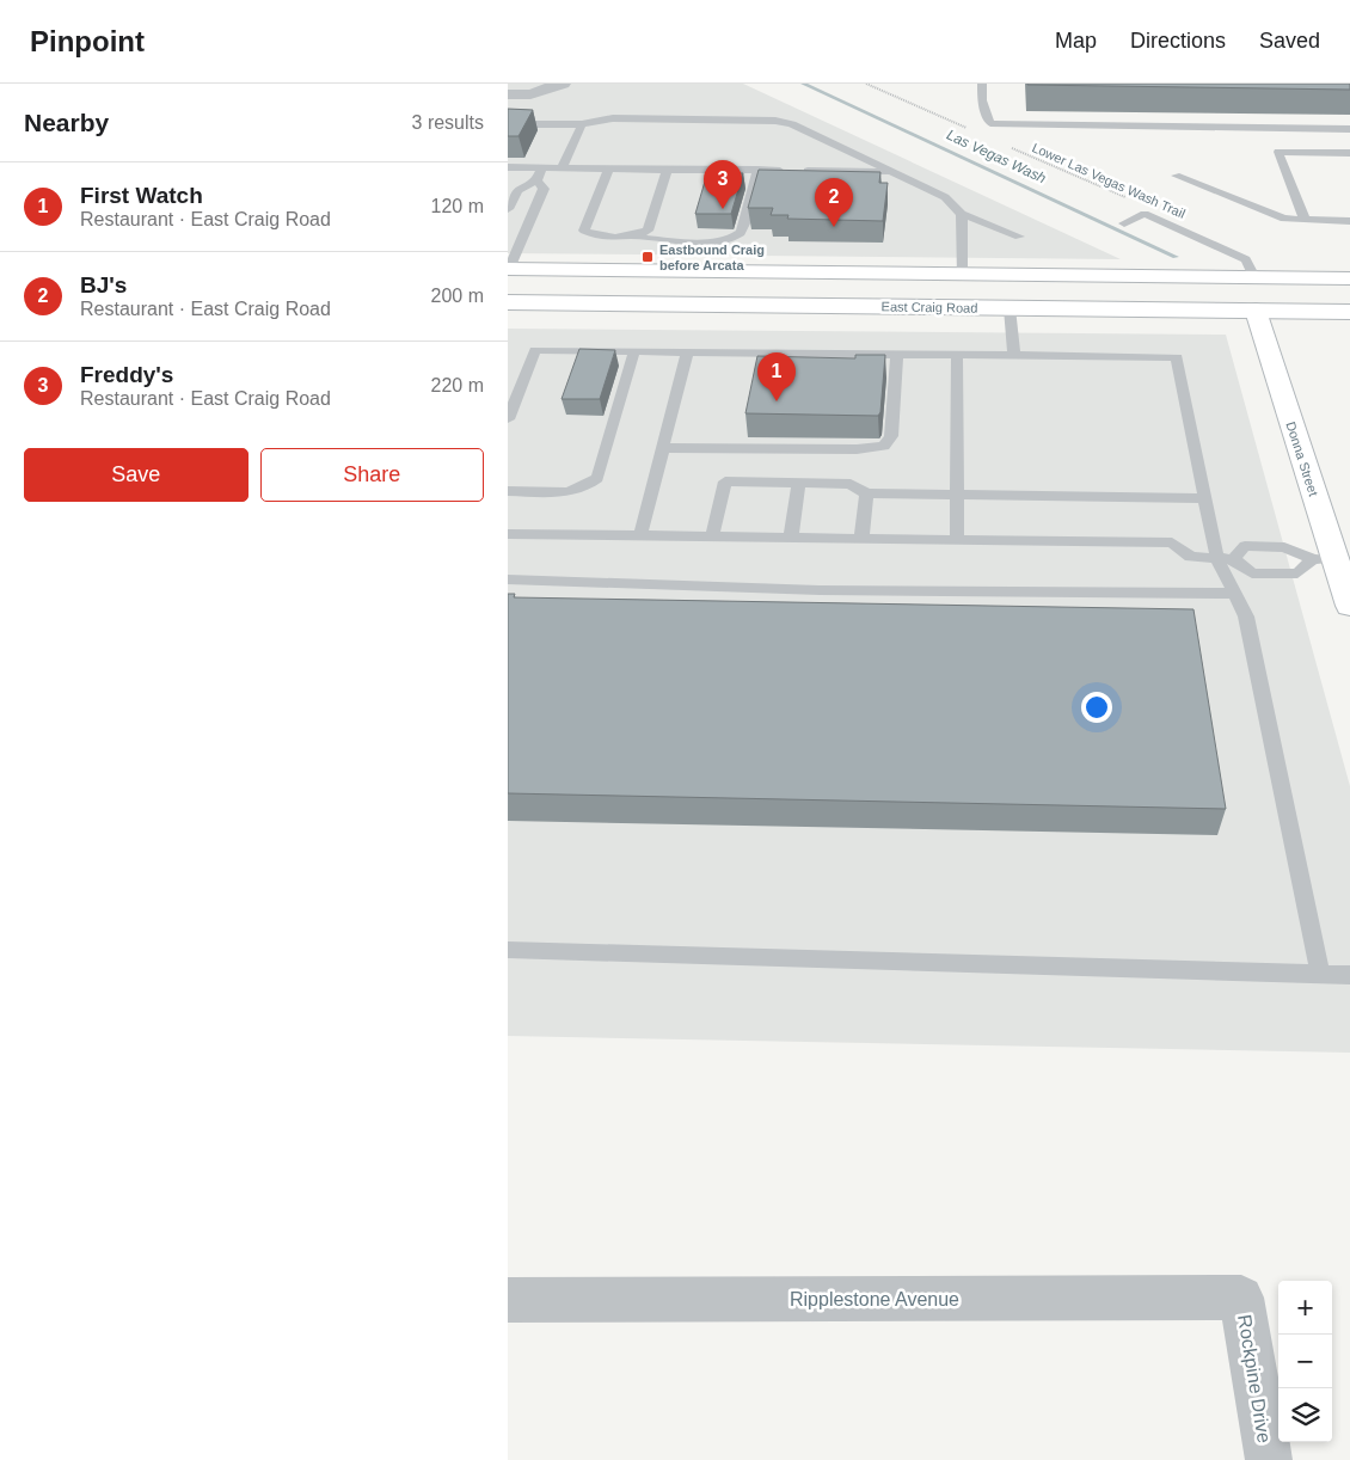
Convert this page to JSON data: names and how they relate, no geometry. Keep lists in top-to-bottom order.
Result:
{
  "streets": {
    "main road": ["East Craig Road", "Donna Street"],
    "street": ["Ripplestone Avenue", "Rockpine Drive"],
    "path": ["Lower Las Vegas Wash Trail"]
  },
  "crossings": [
    ["East Craig Road", "Donna Street"],
    ["Ripplestone Avenue", "Rockpine Drive"]
  ],
  "water": ["Las Vegas Wash"],
  "places": {
    "transit": ["Eastbound Craig before Arcata"]
  },
  "page": {
    "header": "Pinpoint",
    "nav": ["Map", "Directions", "Saved"],
    "heading": ["Nearby", "3 results"],
    "pins": ["3", "2", "1"],
    "list": [
      {
        "mark": "1",
        "name": "First Watch",
        "note": "Restaurant · East Craig Road",
        "value": "120 m"
      },
      {
        "mark": "2",
        "name": "BJ's",
        "note": "Restaurant · East Craig Road",
        "value": "200 m"
      },
      {
        "mark": "3",
        "name": "Freddy's",
        "note": "Restaurant · East Craig Road",
        "value": "220 m"
      }
    ],
    "buttons": ["Save", "Share"],
    "map_buttons": ["+", "−"]
  }
}
